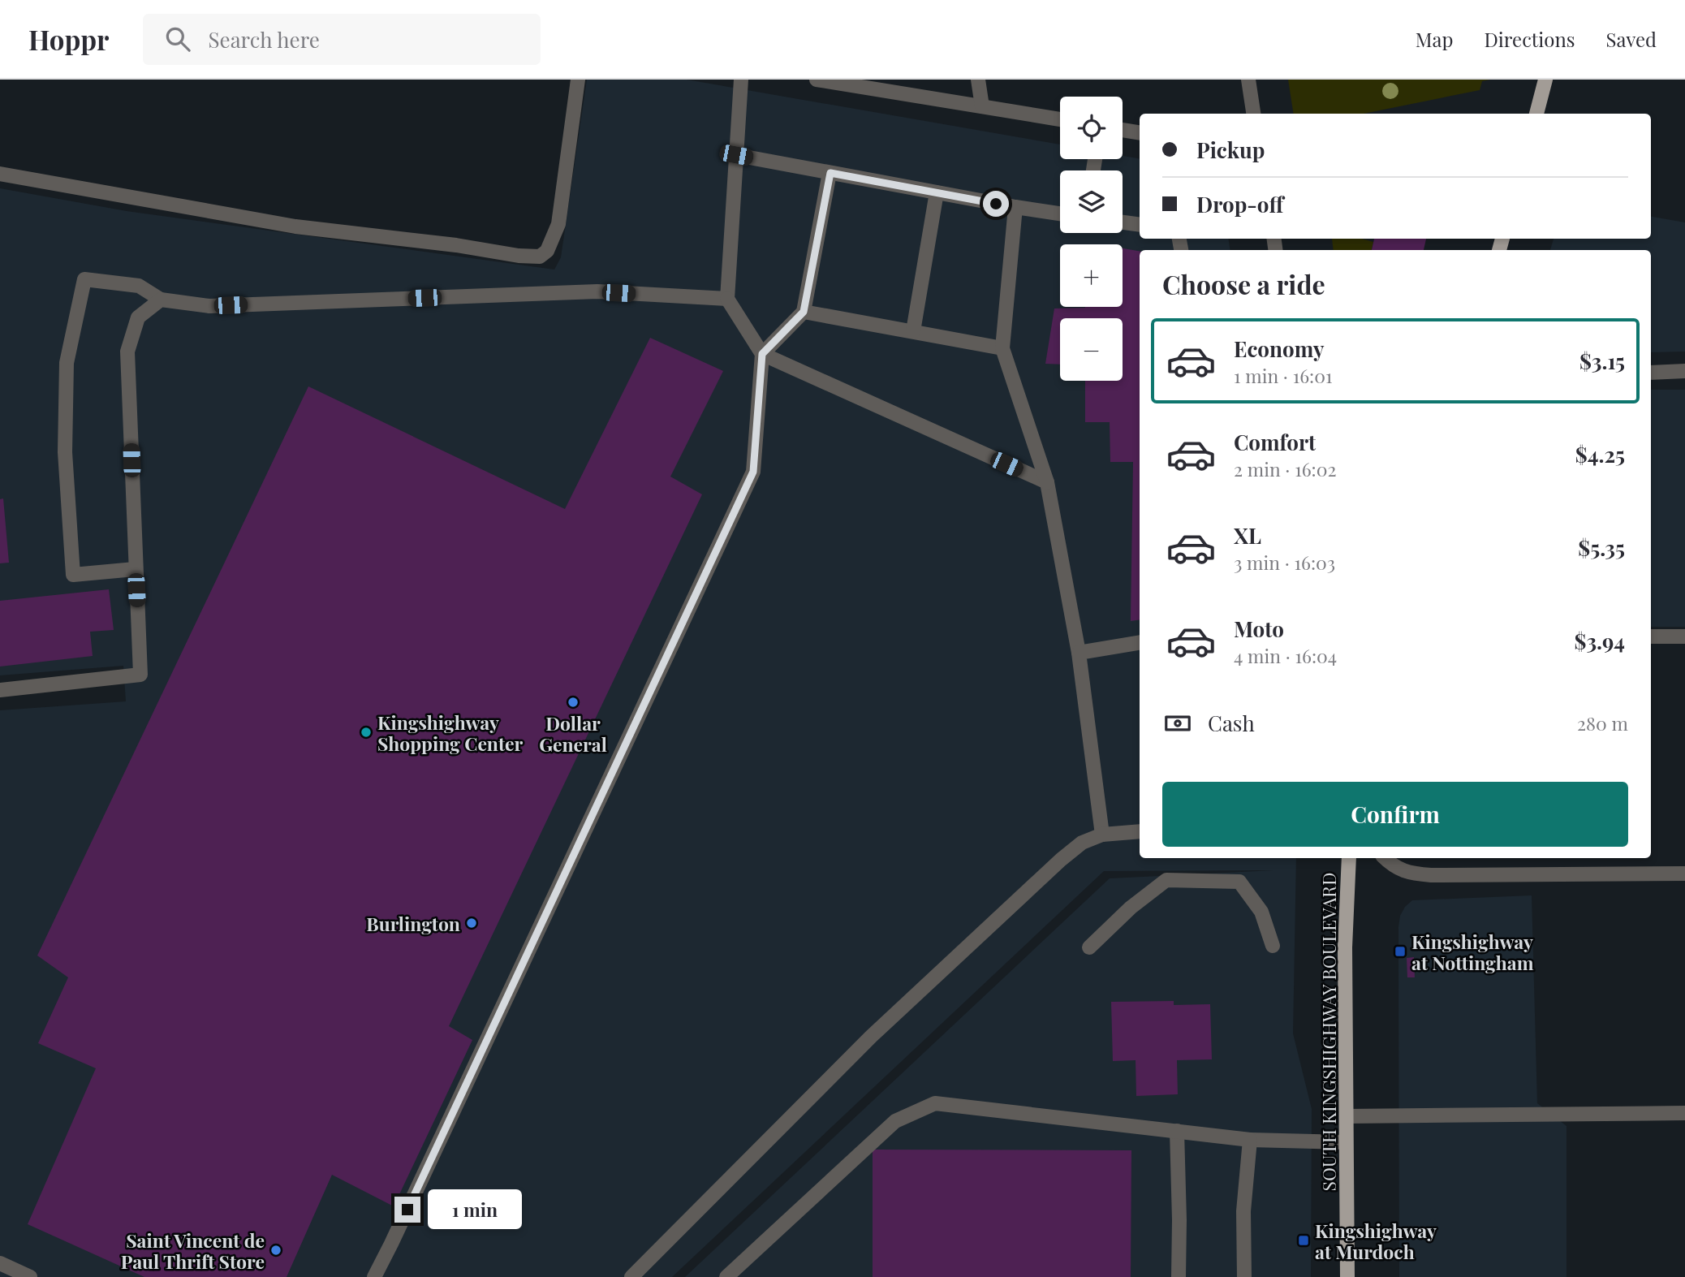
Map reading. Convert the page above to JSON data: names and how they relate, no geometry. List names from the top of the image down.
{
  "streets": {
    "main road": ["SOUTH KINGSHIGHWAY BOULEVARD"]
  },
  "places": {
    "other": [
      "Dollar General",
      "Kingshighway Shopping Center",
      "Burlington",
      "Saint Vincent de Paul Thrift Store"
    ],
    "transit": ["Kingshighway at Nottingham", "Kingshighway at Murdoch"]
  },
  "page": {
    "header": "Hoppr",
    "search": "Search here",
    "nav": ["Map", "Directions", "Saved"],
    "map_buttons": ["+", "−"],
    "banner": ["Pickup", "Drop-off"],
    "heading": "Choose a ride",
    "list": [
      {
        "name": "Economy",
        "note": "1 min · 16:01",
        "value": "$3.15"
      },
      {
        "name": "Comfort",
        "note": "2 min · 16:02",
        "value": "$4.25"
      },
      {
        "name": "XL",
        "note": "3 min · 16:03",
        "value": "$5.35"
      },
      {
        "name": "Moto",
        "note": "4 min · 16:04",
        "value": "$3.94"
      }
    ],
    "pay": ["Cash", "280 m"],
    "buttons": "Confirm",
    "bubble": "1 min"
  }
}
